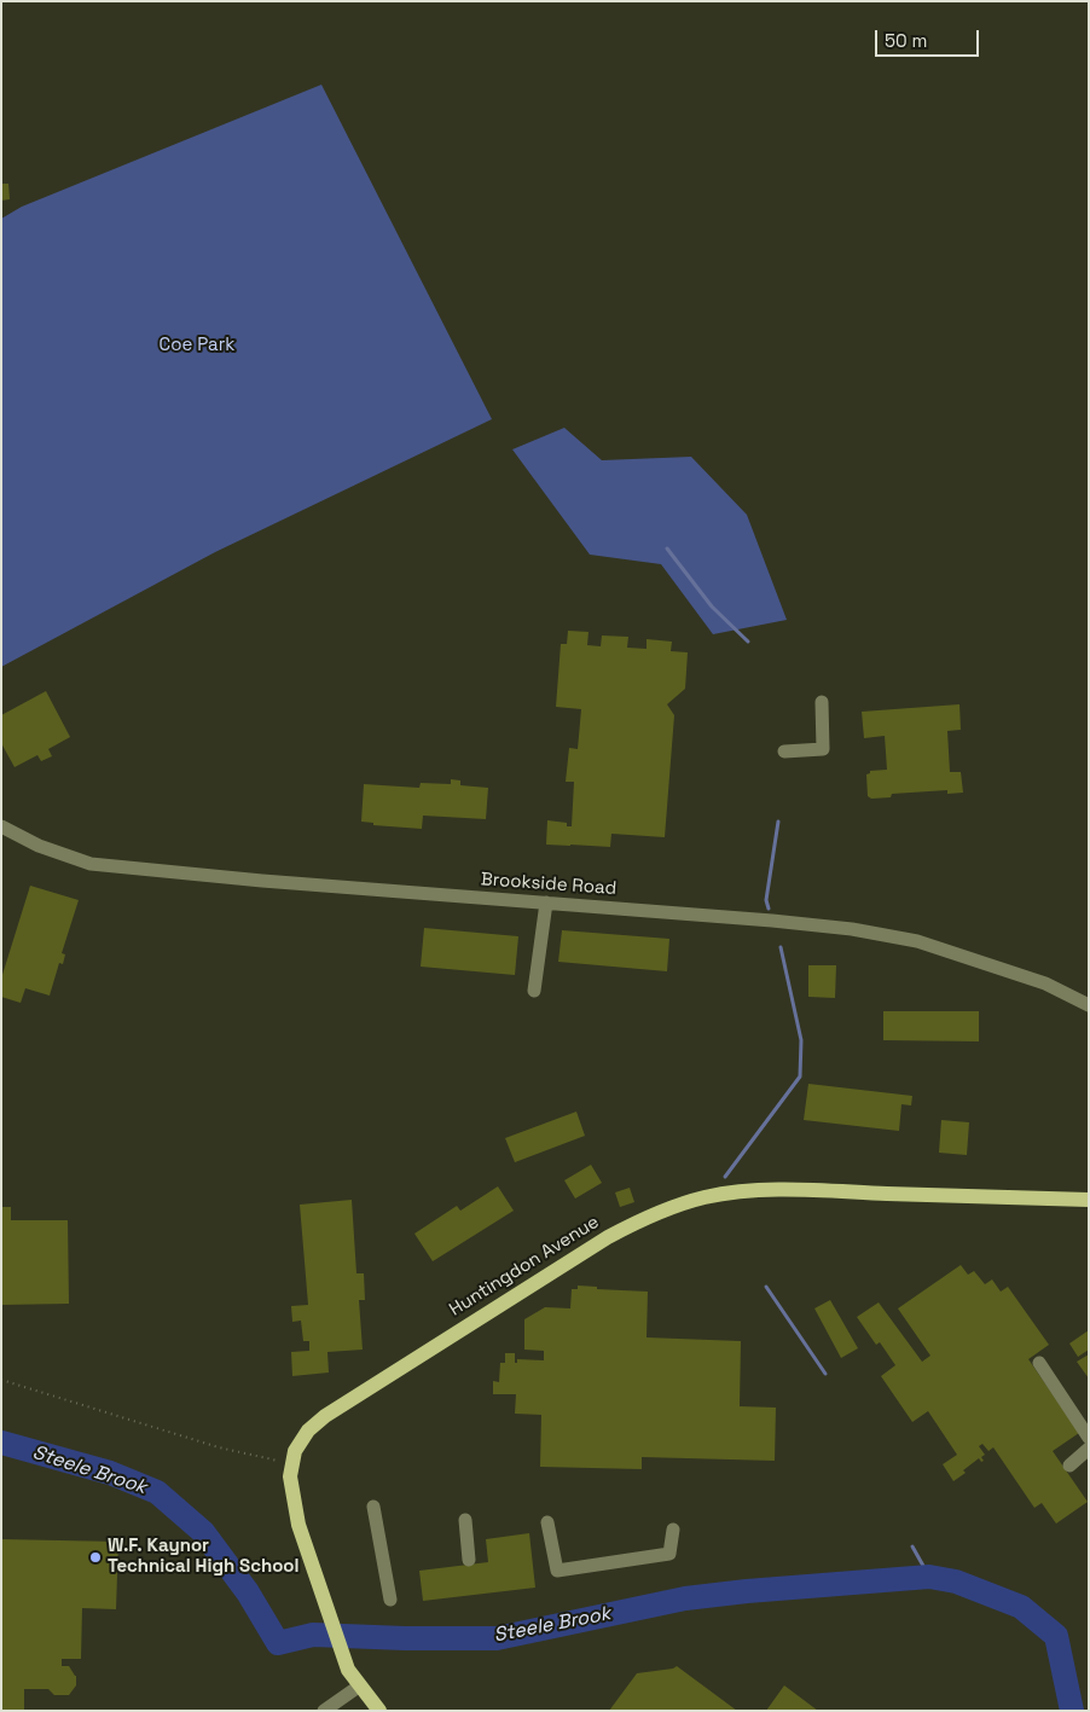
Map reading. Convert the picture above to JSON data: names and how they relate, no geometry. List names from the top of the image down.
{
  "streets": {
    "main road": ["Huntingdon Avenue"],
    "street": ["Brookside Road"]
  },
  "water": ["Steele Brook"],
  "parks": ["Coe Park"],
  "places": ["W.F. Kaynor Technical High School"],
  "scale_bar": "50 m"
}
